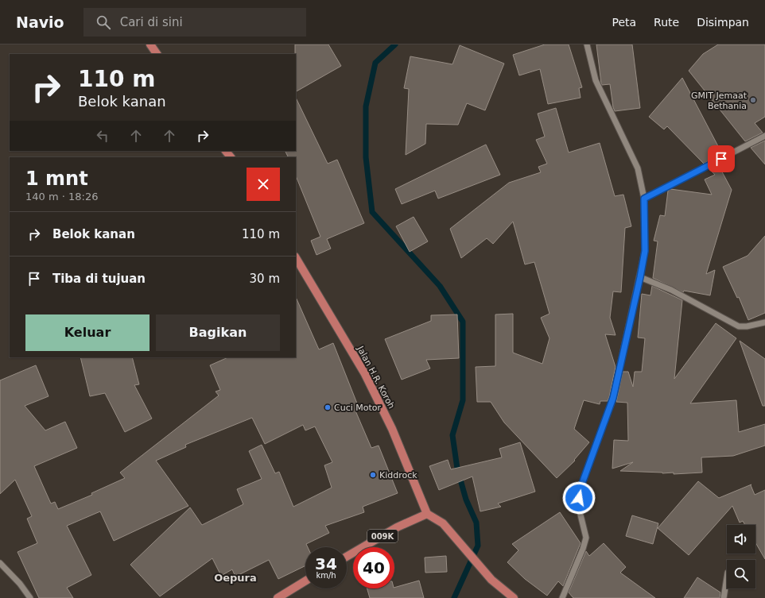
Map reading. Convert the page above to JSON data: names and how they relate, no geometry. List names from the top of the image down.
{
  "streets": {
    "main road": ["Jalan H.R. Koroh", "009K"]
  },
  "crossings": [
    ["Jalan H.R. Koroh", "009K"]
  ],
  "districts": ["Oepura"],
  "places": ["GMIT Jemaat Bethania", "Cuci Motor", "Kiddrock"],
  "page": {
    "header": "Navio",
    "search": "Cari di sini",
    "nav": ["Peta", "Rute", "Disimpan"],
    "turn": ["110 m", "Belok kanan"],
    "heading": ["1 mnt", "140 m · 18:26"],
    "list": [
      {
        "name": "Belok kanan",
        "value": "110 m"
      },
      {
        "name": "Tiba di tujuan",
        "value": "30 m"
      }
    ],
    "buttons": ["Keluar", "Bagikan"],
    "speed": "34 km/h",
    "limit": "40"
  }
}
